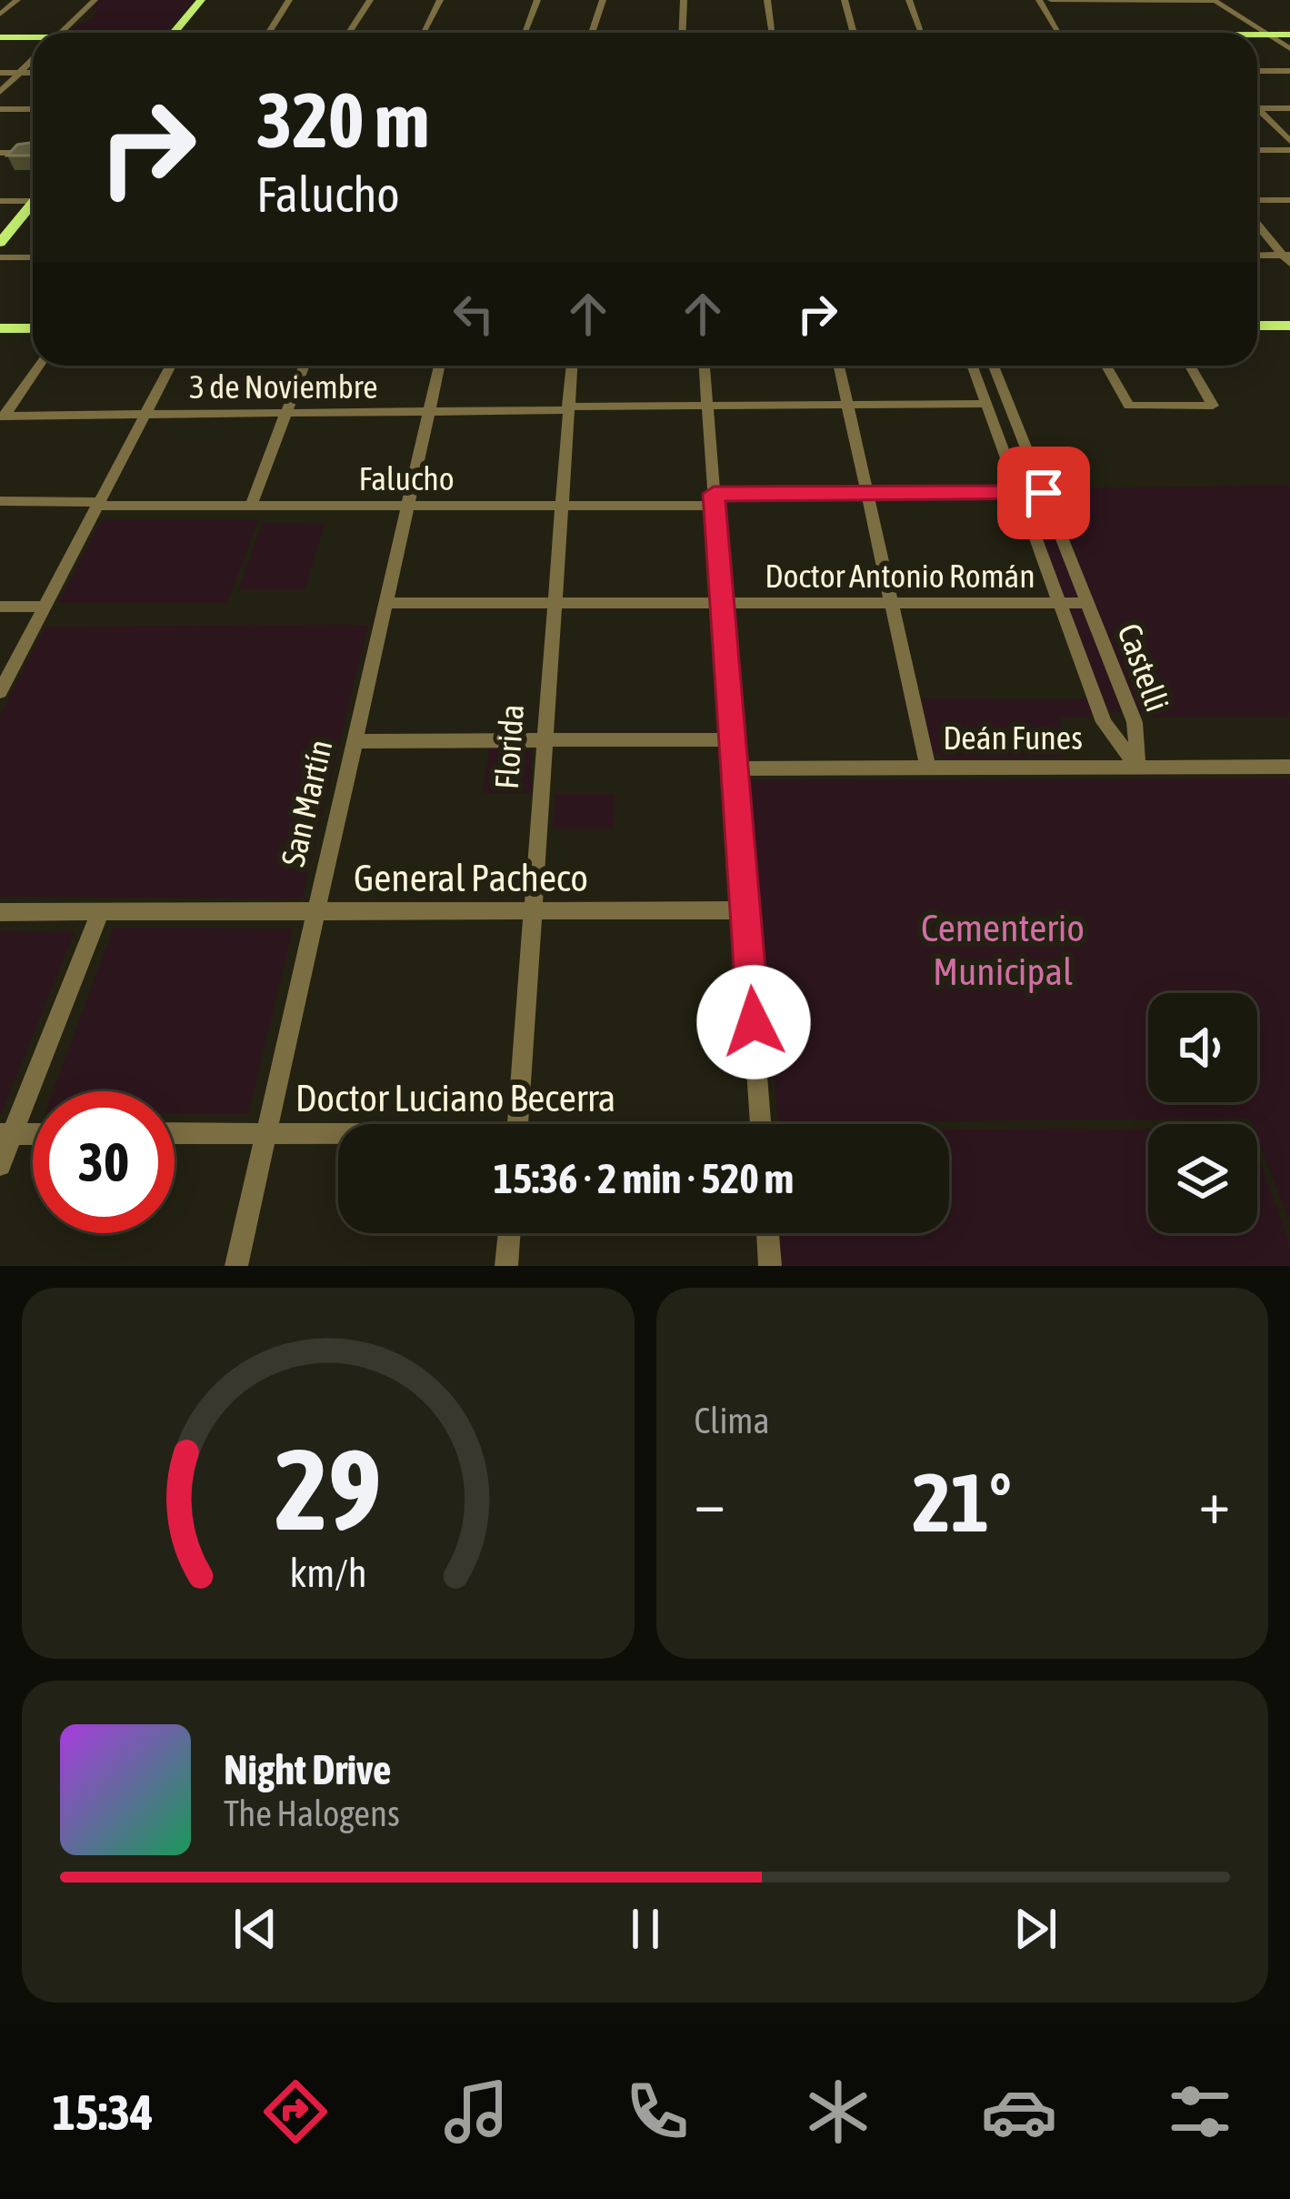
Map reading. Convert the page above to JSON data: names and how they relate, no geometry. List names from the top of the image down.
{
  "streets": {
    "street": [
      "3 de Noviembre",
      "Falucho",
      "Doctor Antonio Román",
      "Castelli",
      "Deán Funes",
      "Florida",
      "San Martín",
      "General Pacheco",
      "Doctor Luciano Becerra"
    ]
  },
  "crossings": [
    ["3 de Noviembre", "Castelli"],
    ["3 de Noviembre", "Florida"],
    ["3 de Noviembre", "San Martín"],
    ["Falucho", "Castelli"],
    ["Falucho", "Florida"],
    ["Falucho", "San Martín"],
    ["Doctor Antonio Román", "Castelli"],
    ["Doctor Antonio Román", "Florida"],
    ["Doctor Antonio Román", "San Martín"],
    ["Castelli", "Deán Funes"],
    ["Florida", "General Pacheco"],
    ["San Martín", "General Pacheco"],
    ["San Martín", "Doctor Luciano Becerra"]
  ],
  "parks": ["Cementerio Municipal"],
  "page": {
    "turn": ["320 m", "Falucho"],
    "limit": "30",
    "trip": "15:36 · 2 min · 520 m",
    "tile": "Clima",
    "heat": ["−", "21°", "+"],
    "song": ["Night Drive", "The Halogens"],
    "tabs": "15:34",
    "gauge": ["29", "km/h"]
  }
}
